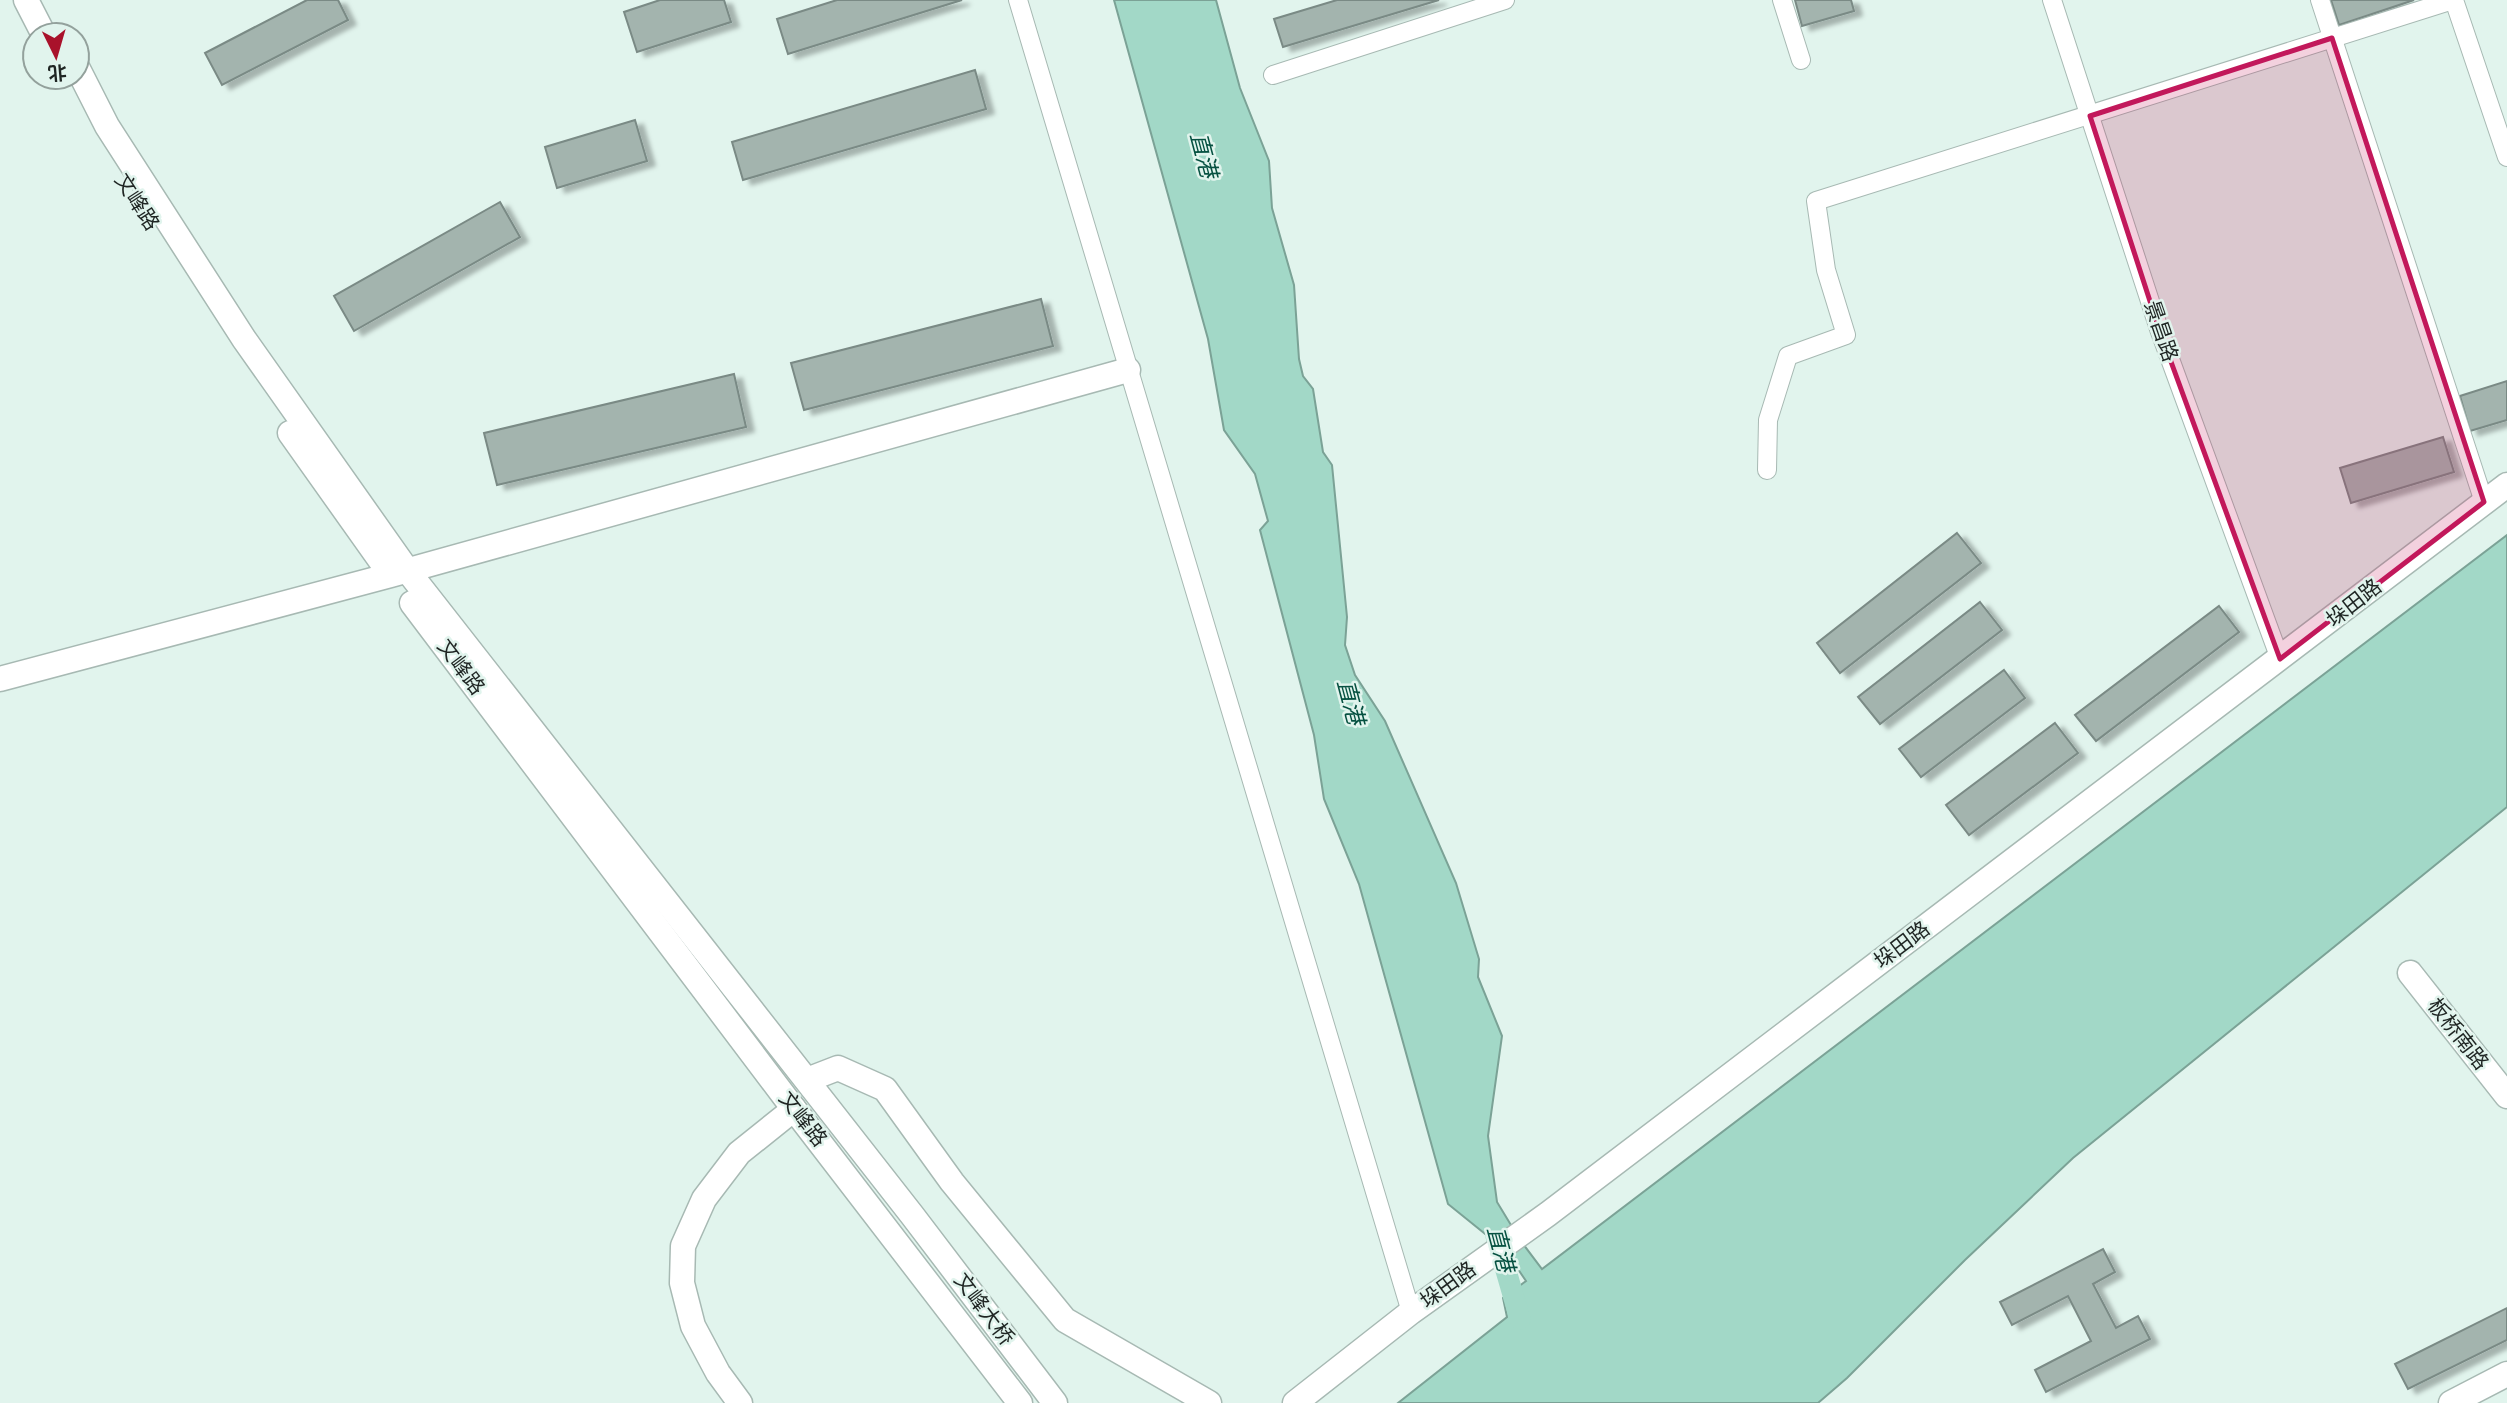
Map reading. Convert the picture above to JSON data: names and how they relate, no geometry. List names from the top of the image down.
{
  "streets": {
    "street": [
      "文峰路",
      "景昌路",
      "垛田路",
      "板桥南路",
      "文峰大桥"
    ]
  },
  "crossings": [
    ["文峰路", "文峰大桥"],
    ["景昌路", "垛田路"]
  ],
  "water": ["直港"],
  "north": "bottom"
}
